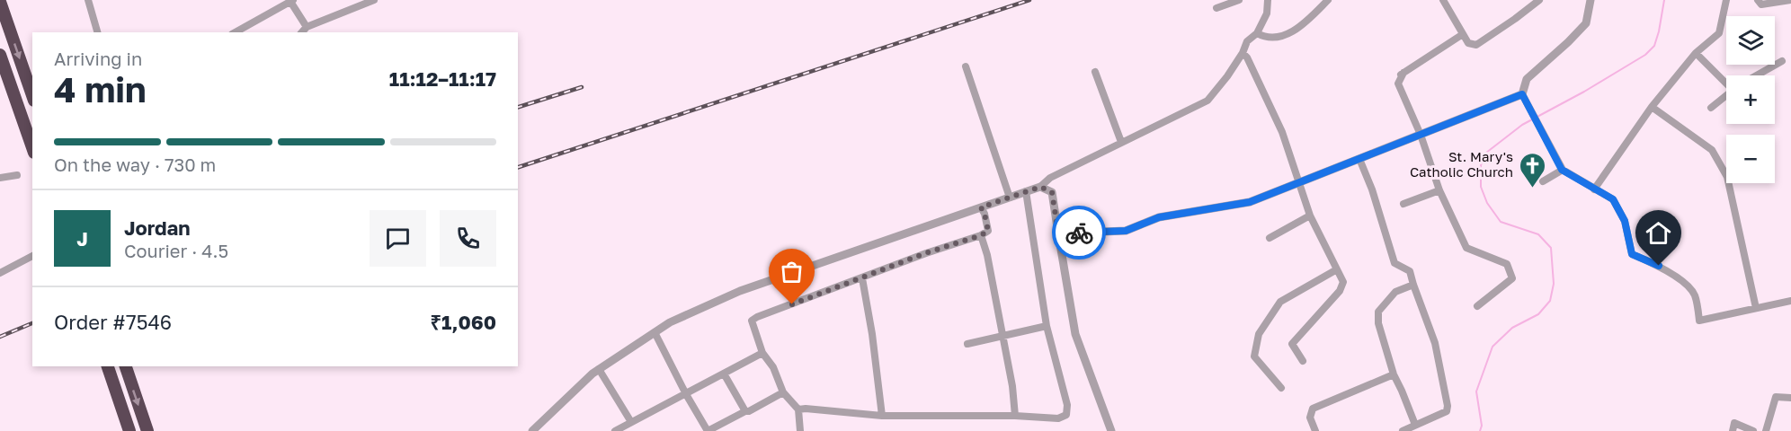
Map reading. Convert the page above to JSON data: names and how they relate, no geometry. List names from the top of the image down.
{
  "places": {
    "church": ["St. Mary's Catholic Church"]
  },
  "page": {
    "map_buttons": ["+", "−"],
    "heading": ["4 min", "Arriving in", "11:12–11:17"],
    "panel": [
      "Jordan",
      "Courier · 4.5",
      "Order #7546",
      "₹1,060"
    ],
    "bar": "On the way · 730 m",
    "round": "J"
  }
}
